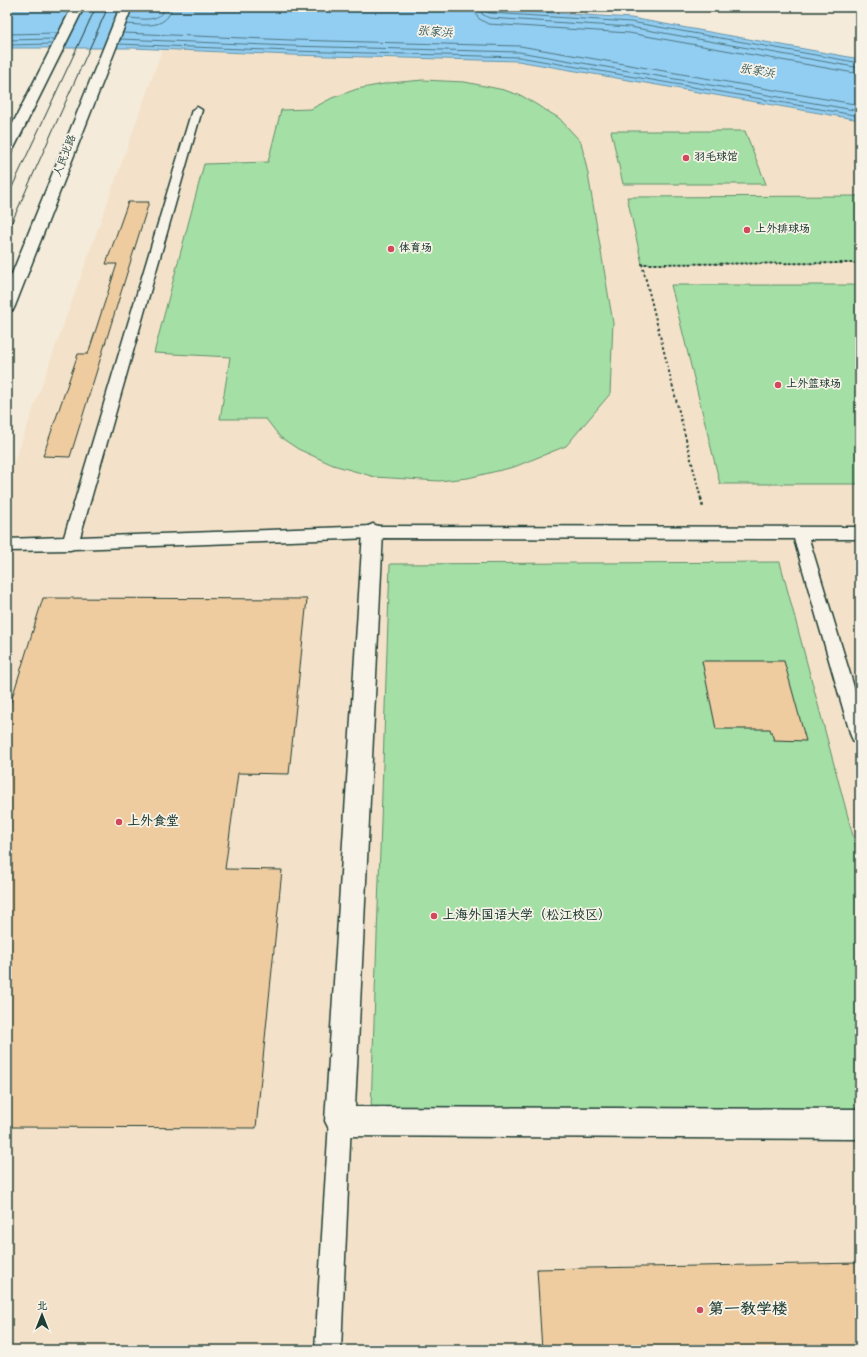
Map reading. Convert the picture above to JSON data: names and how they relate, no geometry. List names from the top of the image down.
{
  "streets": {
    "main road": ["人民北路"]
  },
  "water": ["张家浜"],
  "places": [
    "羽毛球馆",
    "上外排球场",
    "体育场",
    "上外篮球场",
    "上外食堂",
    "上海外国语大学（松江校区）",
    "第一教学楼"
  ],
  "north": "top"
}
